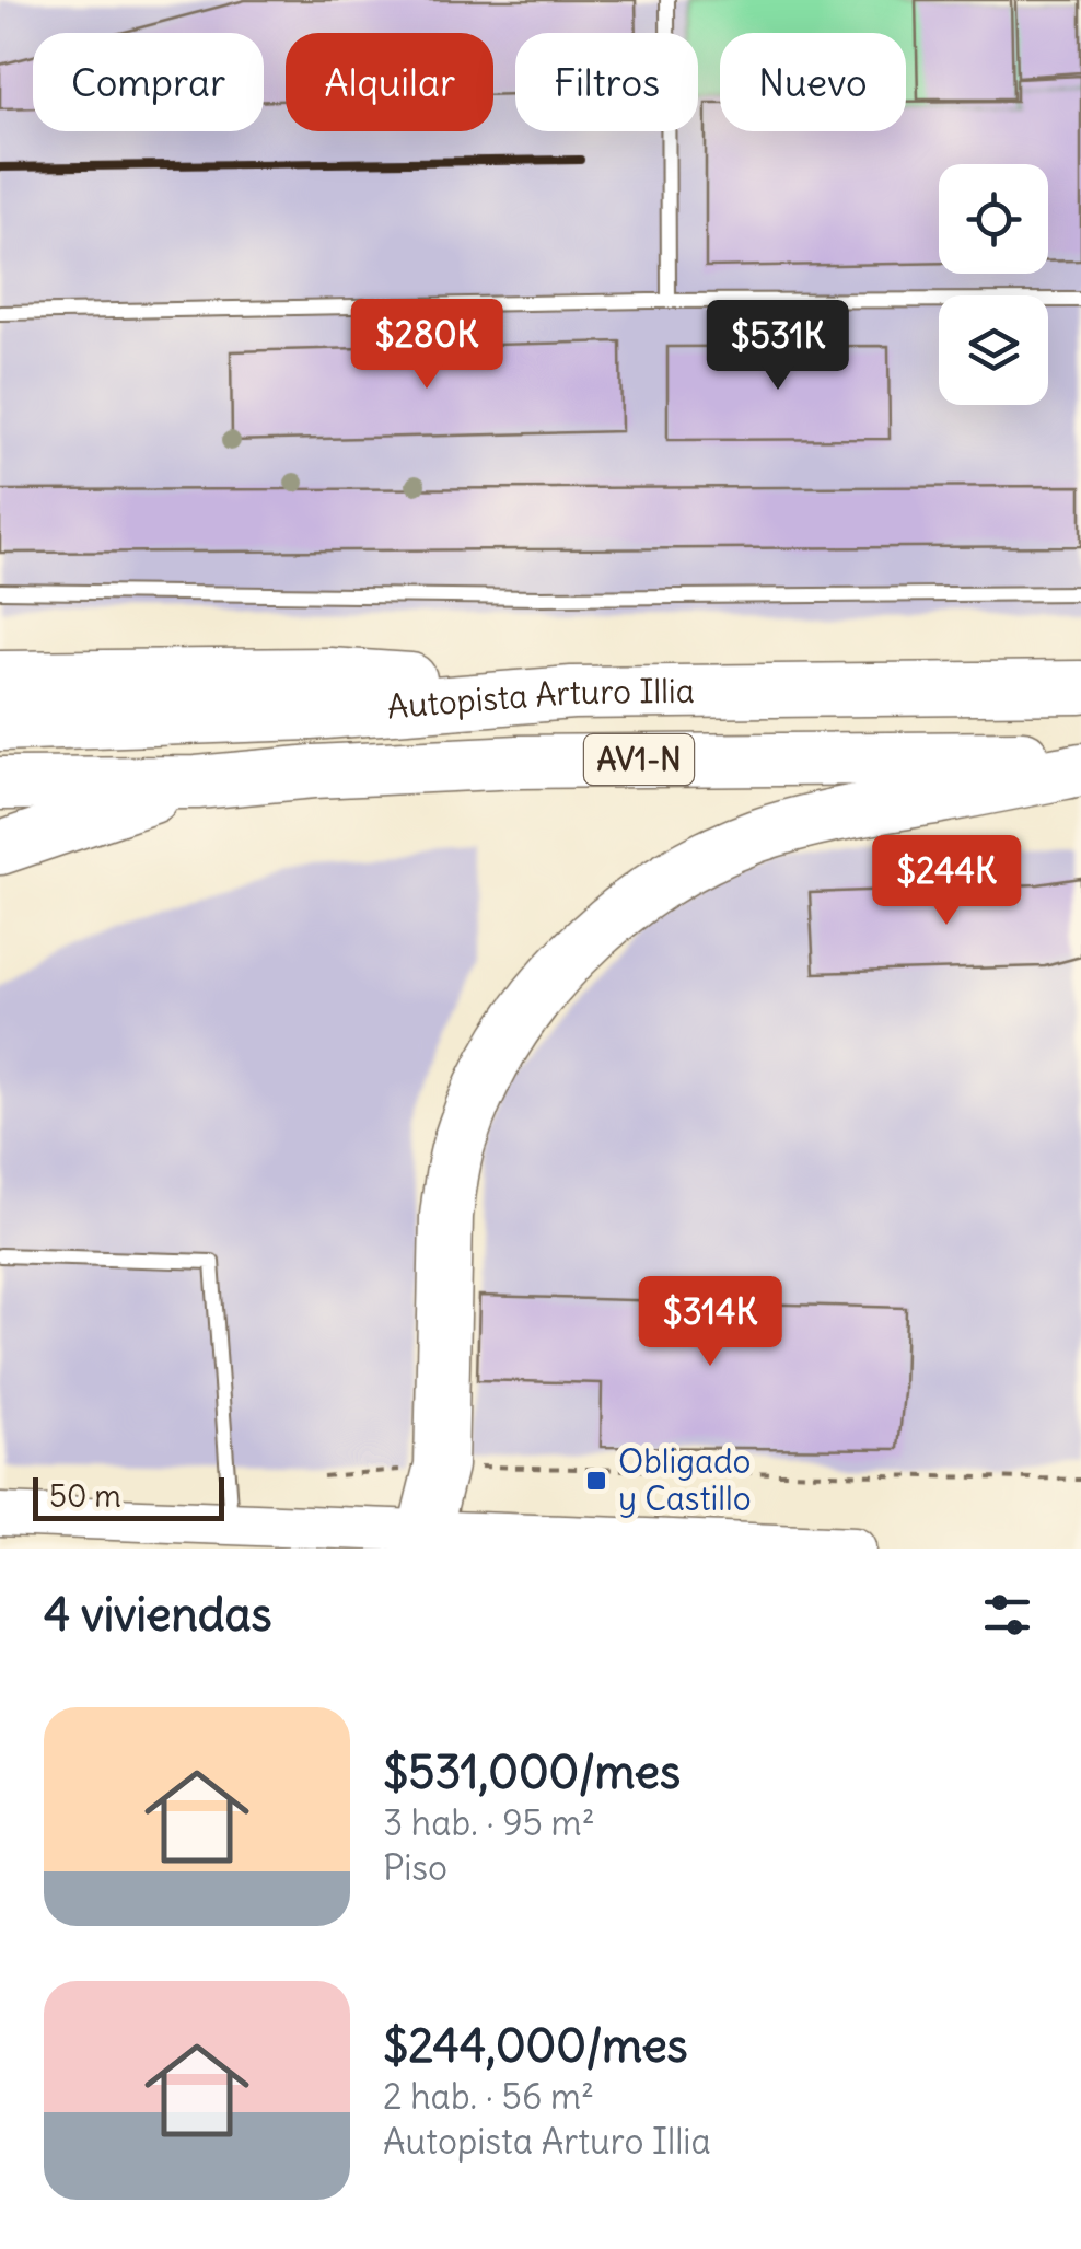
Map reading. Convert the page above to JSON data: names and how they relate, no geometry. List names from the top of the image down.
{
  "streets": {
    "highway": ["Autopista Arturo Illia", "AV1-N"]
  },
  "places": {
    "transit": ["Obligado y Castillo"]
  },
  "scale_bar": "50 m",
  "page": {
    "chip": [
      "Comprar",
      "Alquilar",
      "Filtros",
      "Nuevo"
    ],
    "price": [
      "$280K",
      "$531K",
      "$244K",
      "$314K"
    ],
    "scale": "50 m",
    "heading": "4 viviendas",
    "list": [
      {
        "name": "$531,000/mes",
        "note": "3 hab. · 95 m² · Piso"
      },
      {
        "name": "$244,000/mes",
        "note": "2 hab. · 56 m² · Autopista Arturo Illia"
      }
    ]
  }
}
